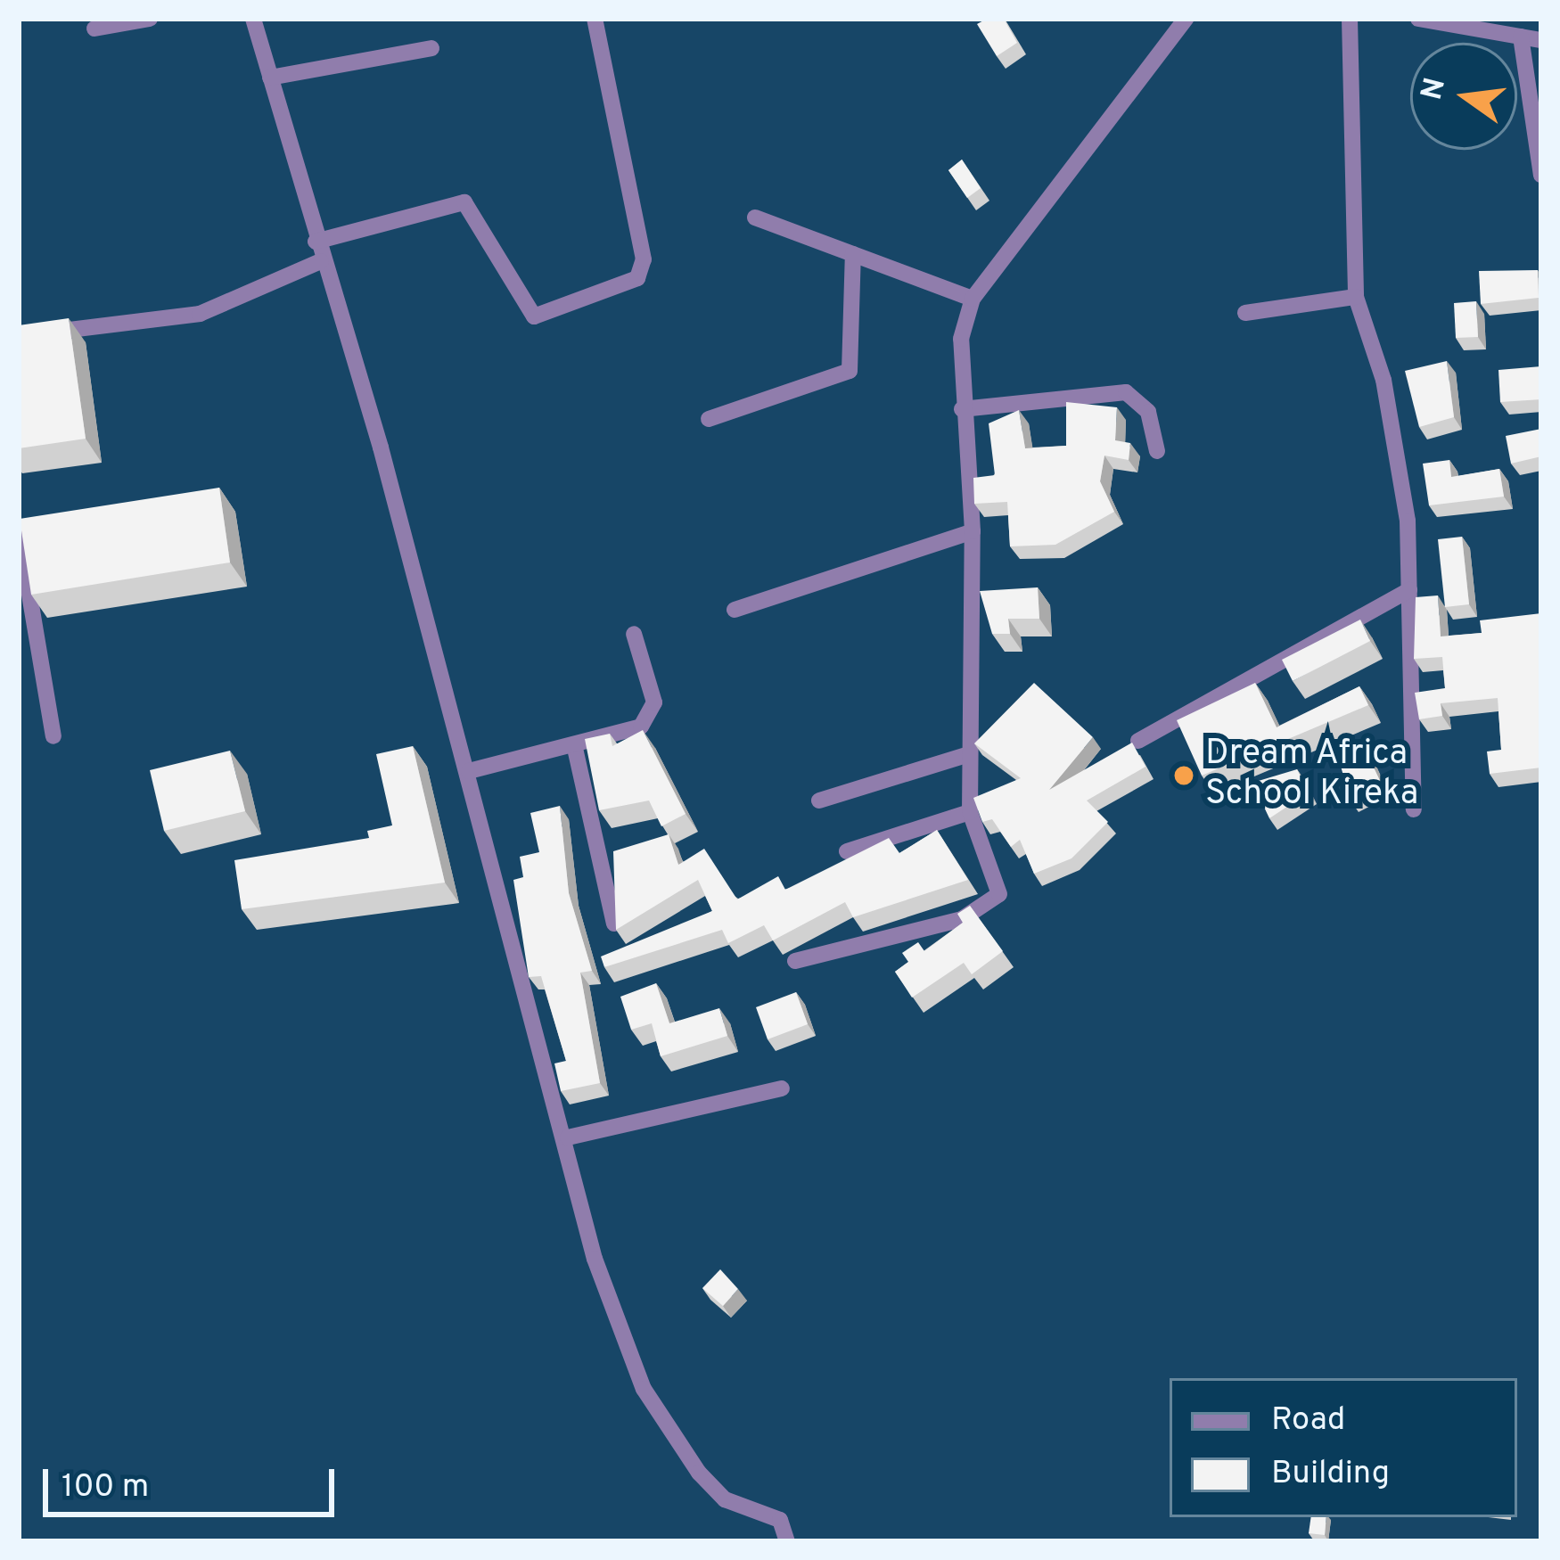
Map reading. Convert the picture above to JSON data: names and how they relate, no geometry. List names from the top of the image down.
{
  "places": ["Dream Africa School Kireka"],
  "legend": ["Road", "Building"],
  "scale_bar": "100 m",
  "north": "left"
}
